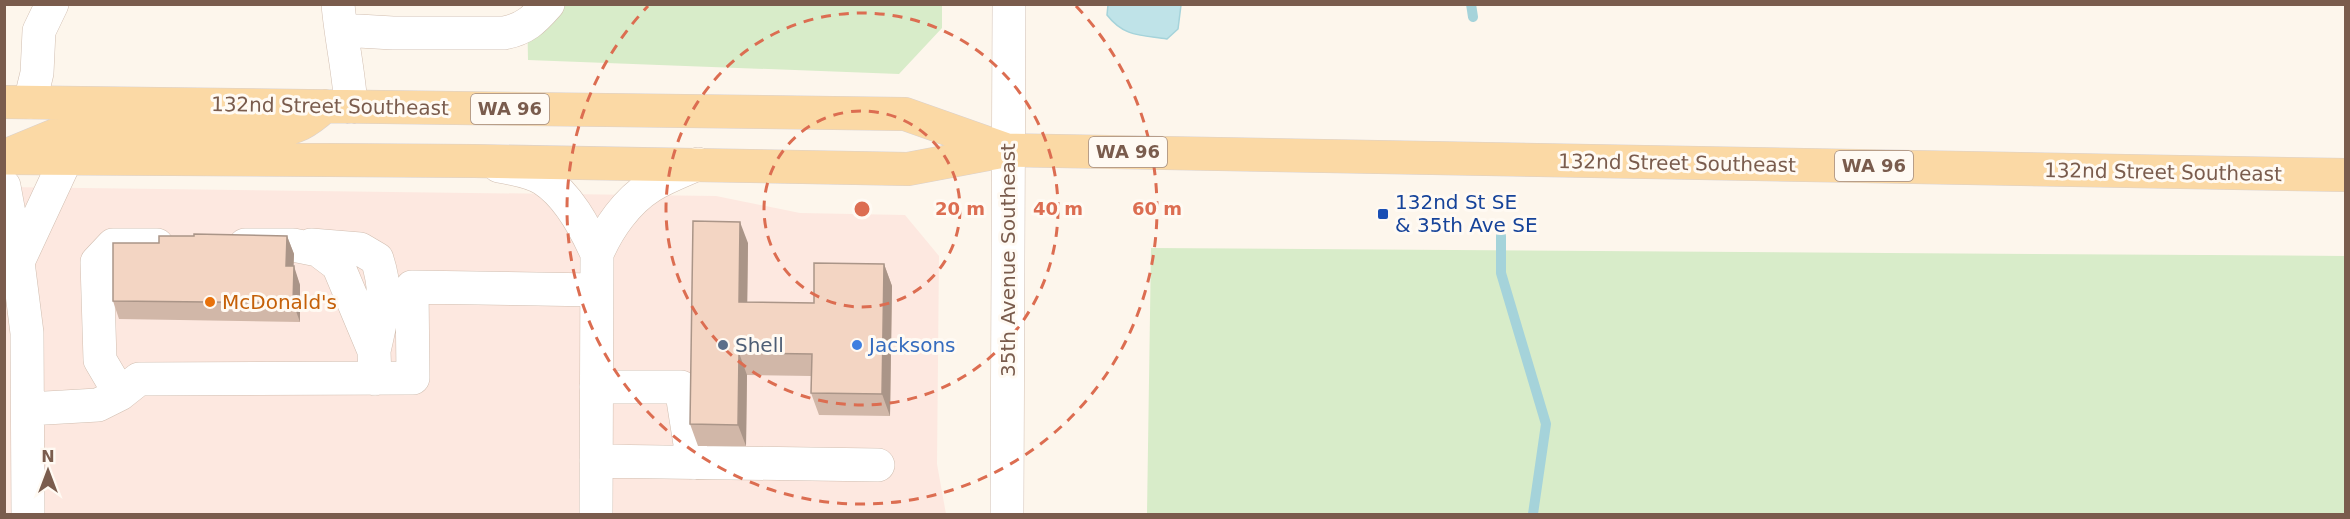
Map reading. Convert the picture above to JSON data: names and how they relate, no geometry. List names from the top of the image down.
{
  "streets": {
    "main road": ["132nd Street Southeast", "WA 96"],
    "street": ["35th Avenue Southeast"]
  },
  "crossings": [
    ["132nd Street Southeast", "35th Avenue Southeast"]
  ],
  "places": {
    "transit": ["132nd St SE & 35th Ave SE"],
    "other": ["McDonald's", "Shell", "Jacksons"]
  },
  "north": "top",
  "rings": ["20 m", "40 m", "60 m"]
}
